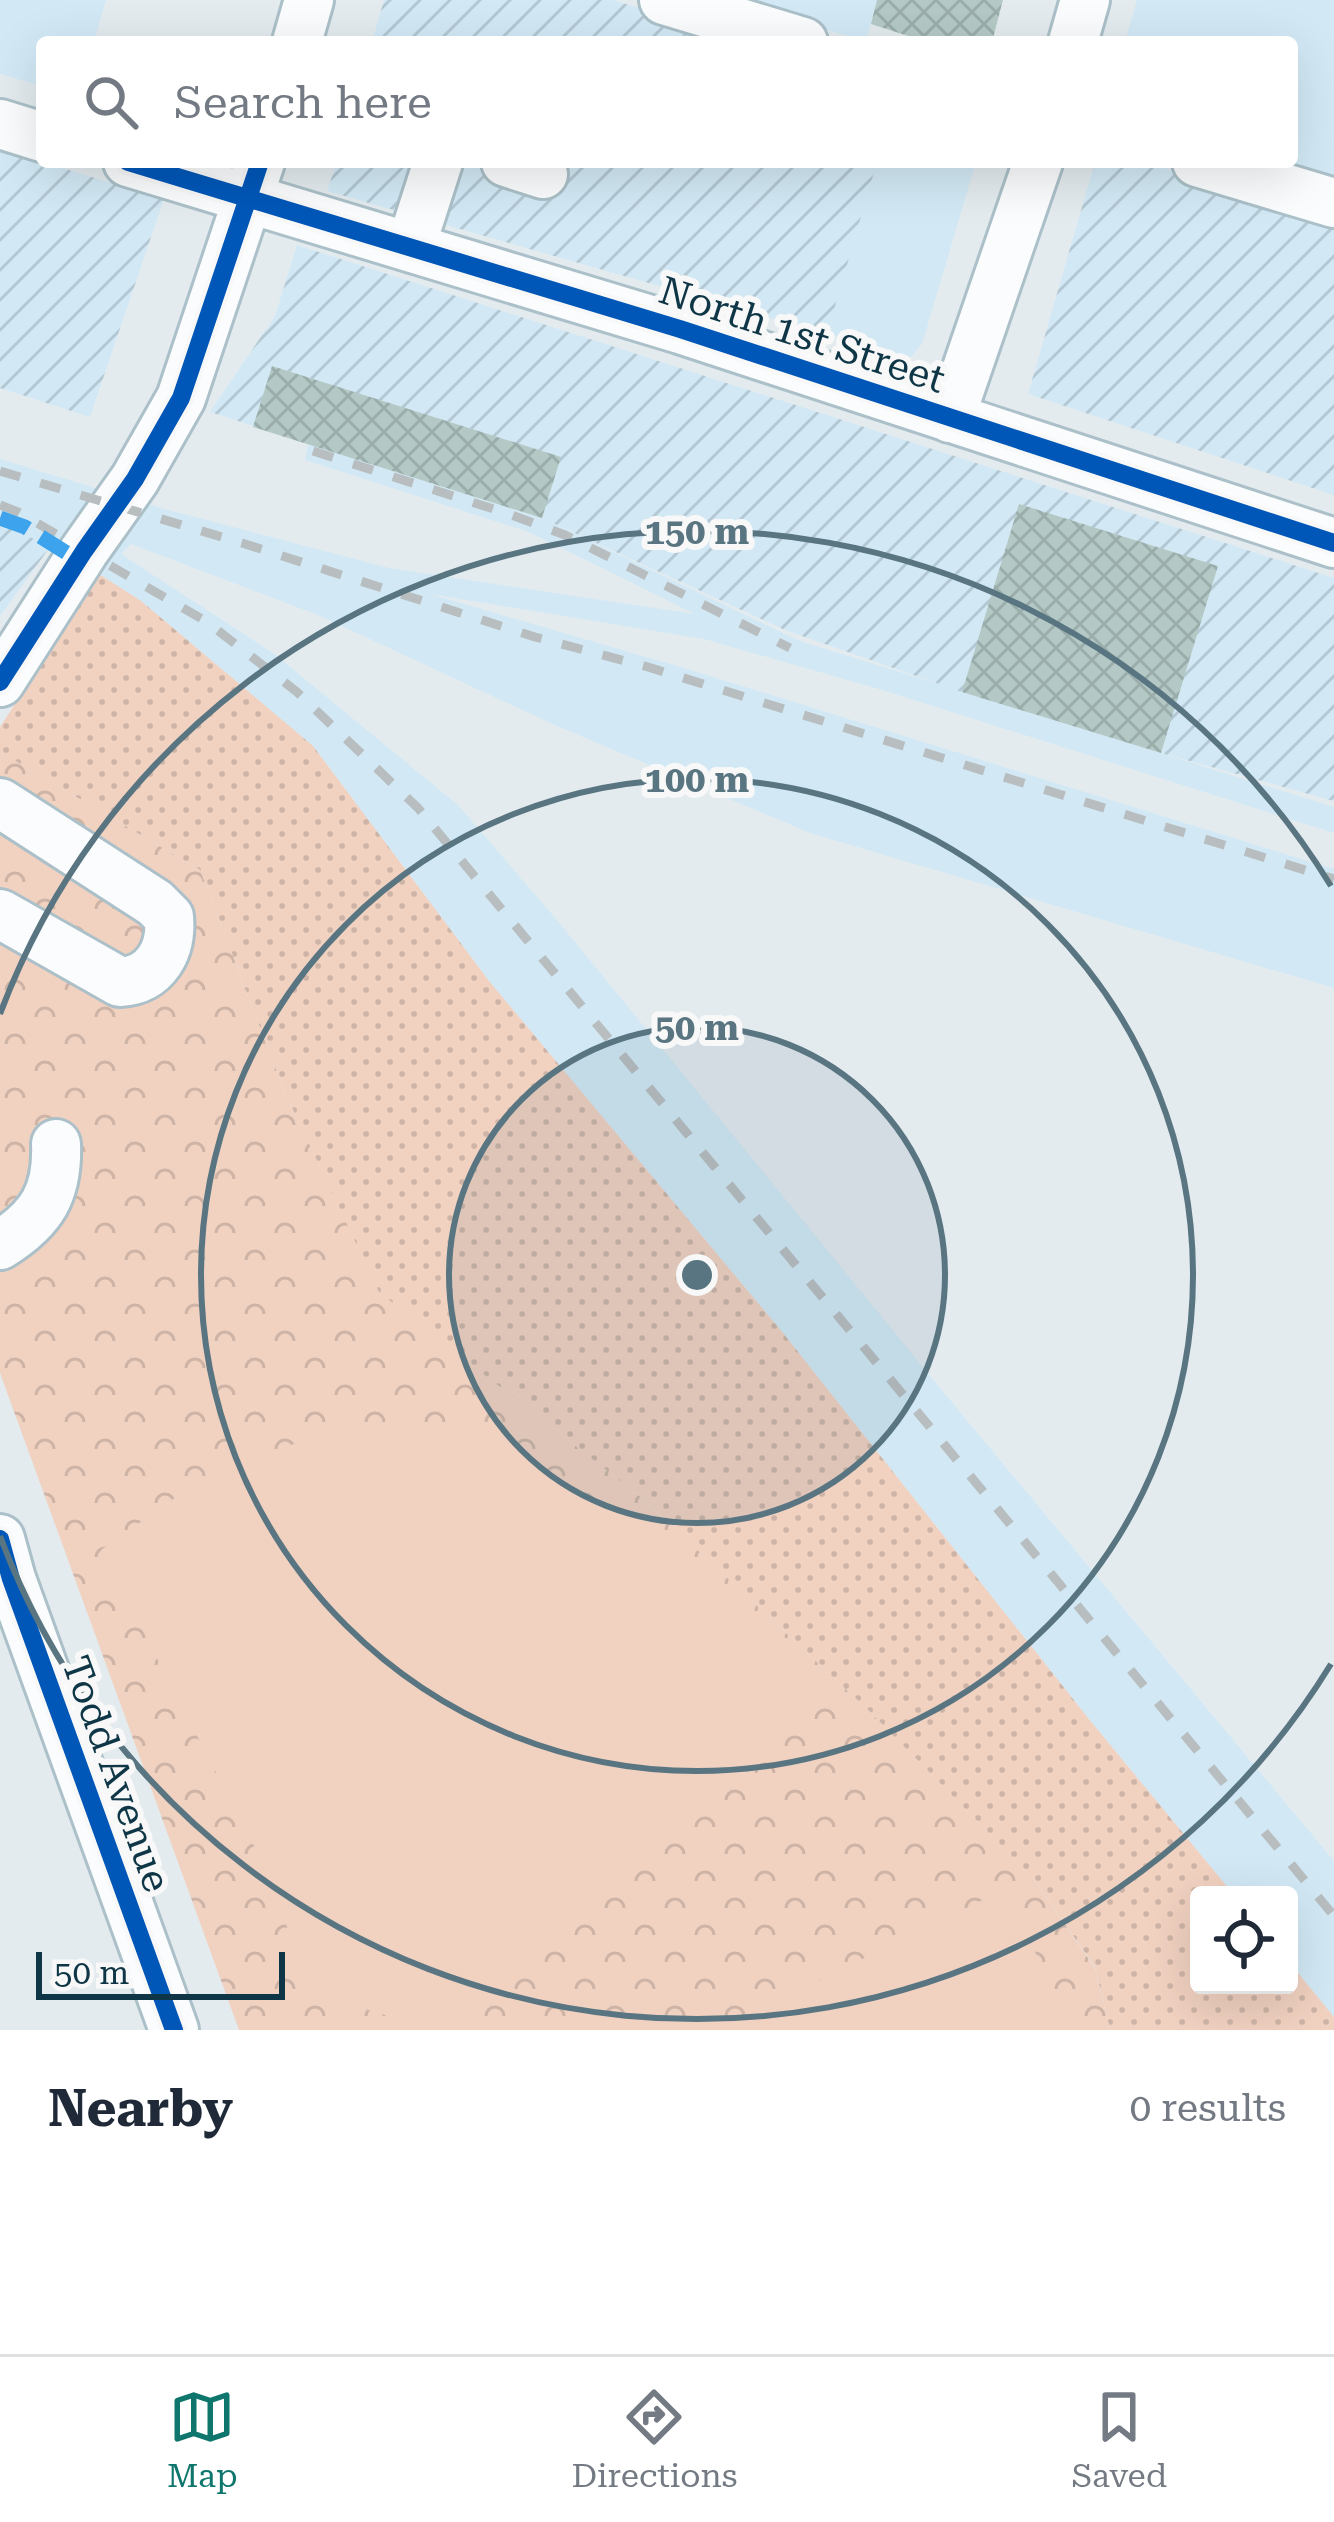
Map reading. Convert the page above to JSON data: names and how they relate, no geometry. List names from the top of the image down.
{
  "streets": {
    "street": ["North 1st Street", "Todd Avenue"]
  },
  "scale_bar": "50 m",
  "page": {
    "search": "Search here",
    "scale": "50 m",
    "heading": ["Nearby", "0 results"],
    "nav": ["Map", "Directions", "Saved"]
  },
  "rings": ["150 m", "100 m", "50 m"]
}
